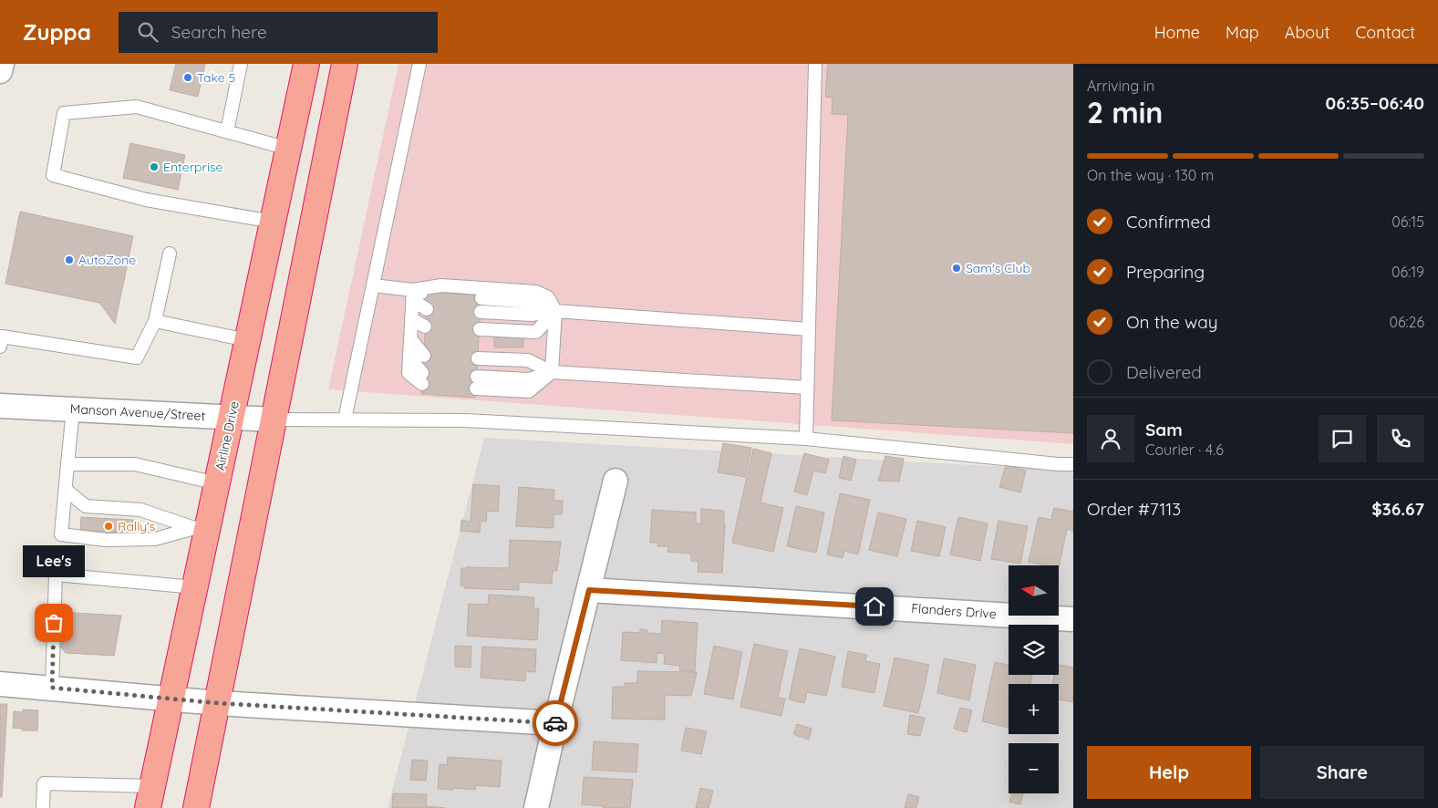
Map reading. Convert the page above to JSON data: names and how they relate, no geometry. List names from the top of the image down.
{
  "streets": {
    "highway": ["Airline Drive"],
    "street": ["Manson Avenue/Street", "Flanders Drive"]
  },
  "crossings": [
    ["Manson Avenue/Street", "Airline Drive"]
  ],
  "places": [
    "Take 5",
    "Enterprise",
    "AutoZone",
    "Sam's Club",
    "Rally's",
    "Lee's"
  ],
  "north": "left",
  "page": {
    "header": "Zuppa",
    "search": "Search here",
    "nav": [
      "Home",
      "Map",
      "About",
      "Contact"
    ],
    "heading": ["2 min", "Arriving in", "06:35–06:40"],
    "panel": [
      "Sam",
      "Courier · 4.6",
      "Order #7113",
      "$36.67"
    ],
    "bar": "On the way · 130 m",
    "list": [
      ["Confirmed", "06:15"],
      ["Preparing", "06:19"],
      ["On the way", "06:26"],
      "Delivered"
    ],
    "bubble": "Lee's",
    "map_buttons": ["+", "−"],
    "buttons": ["Help", "Share"]
  }
}
